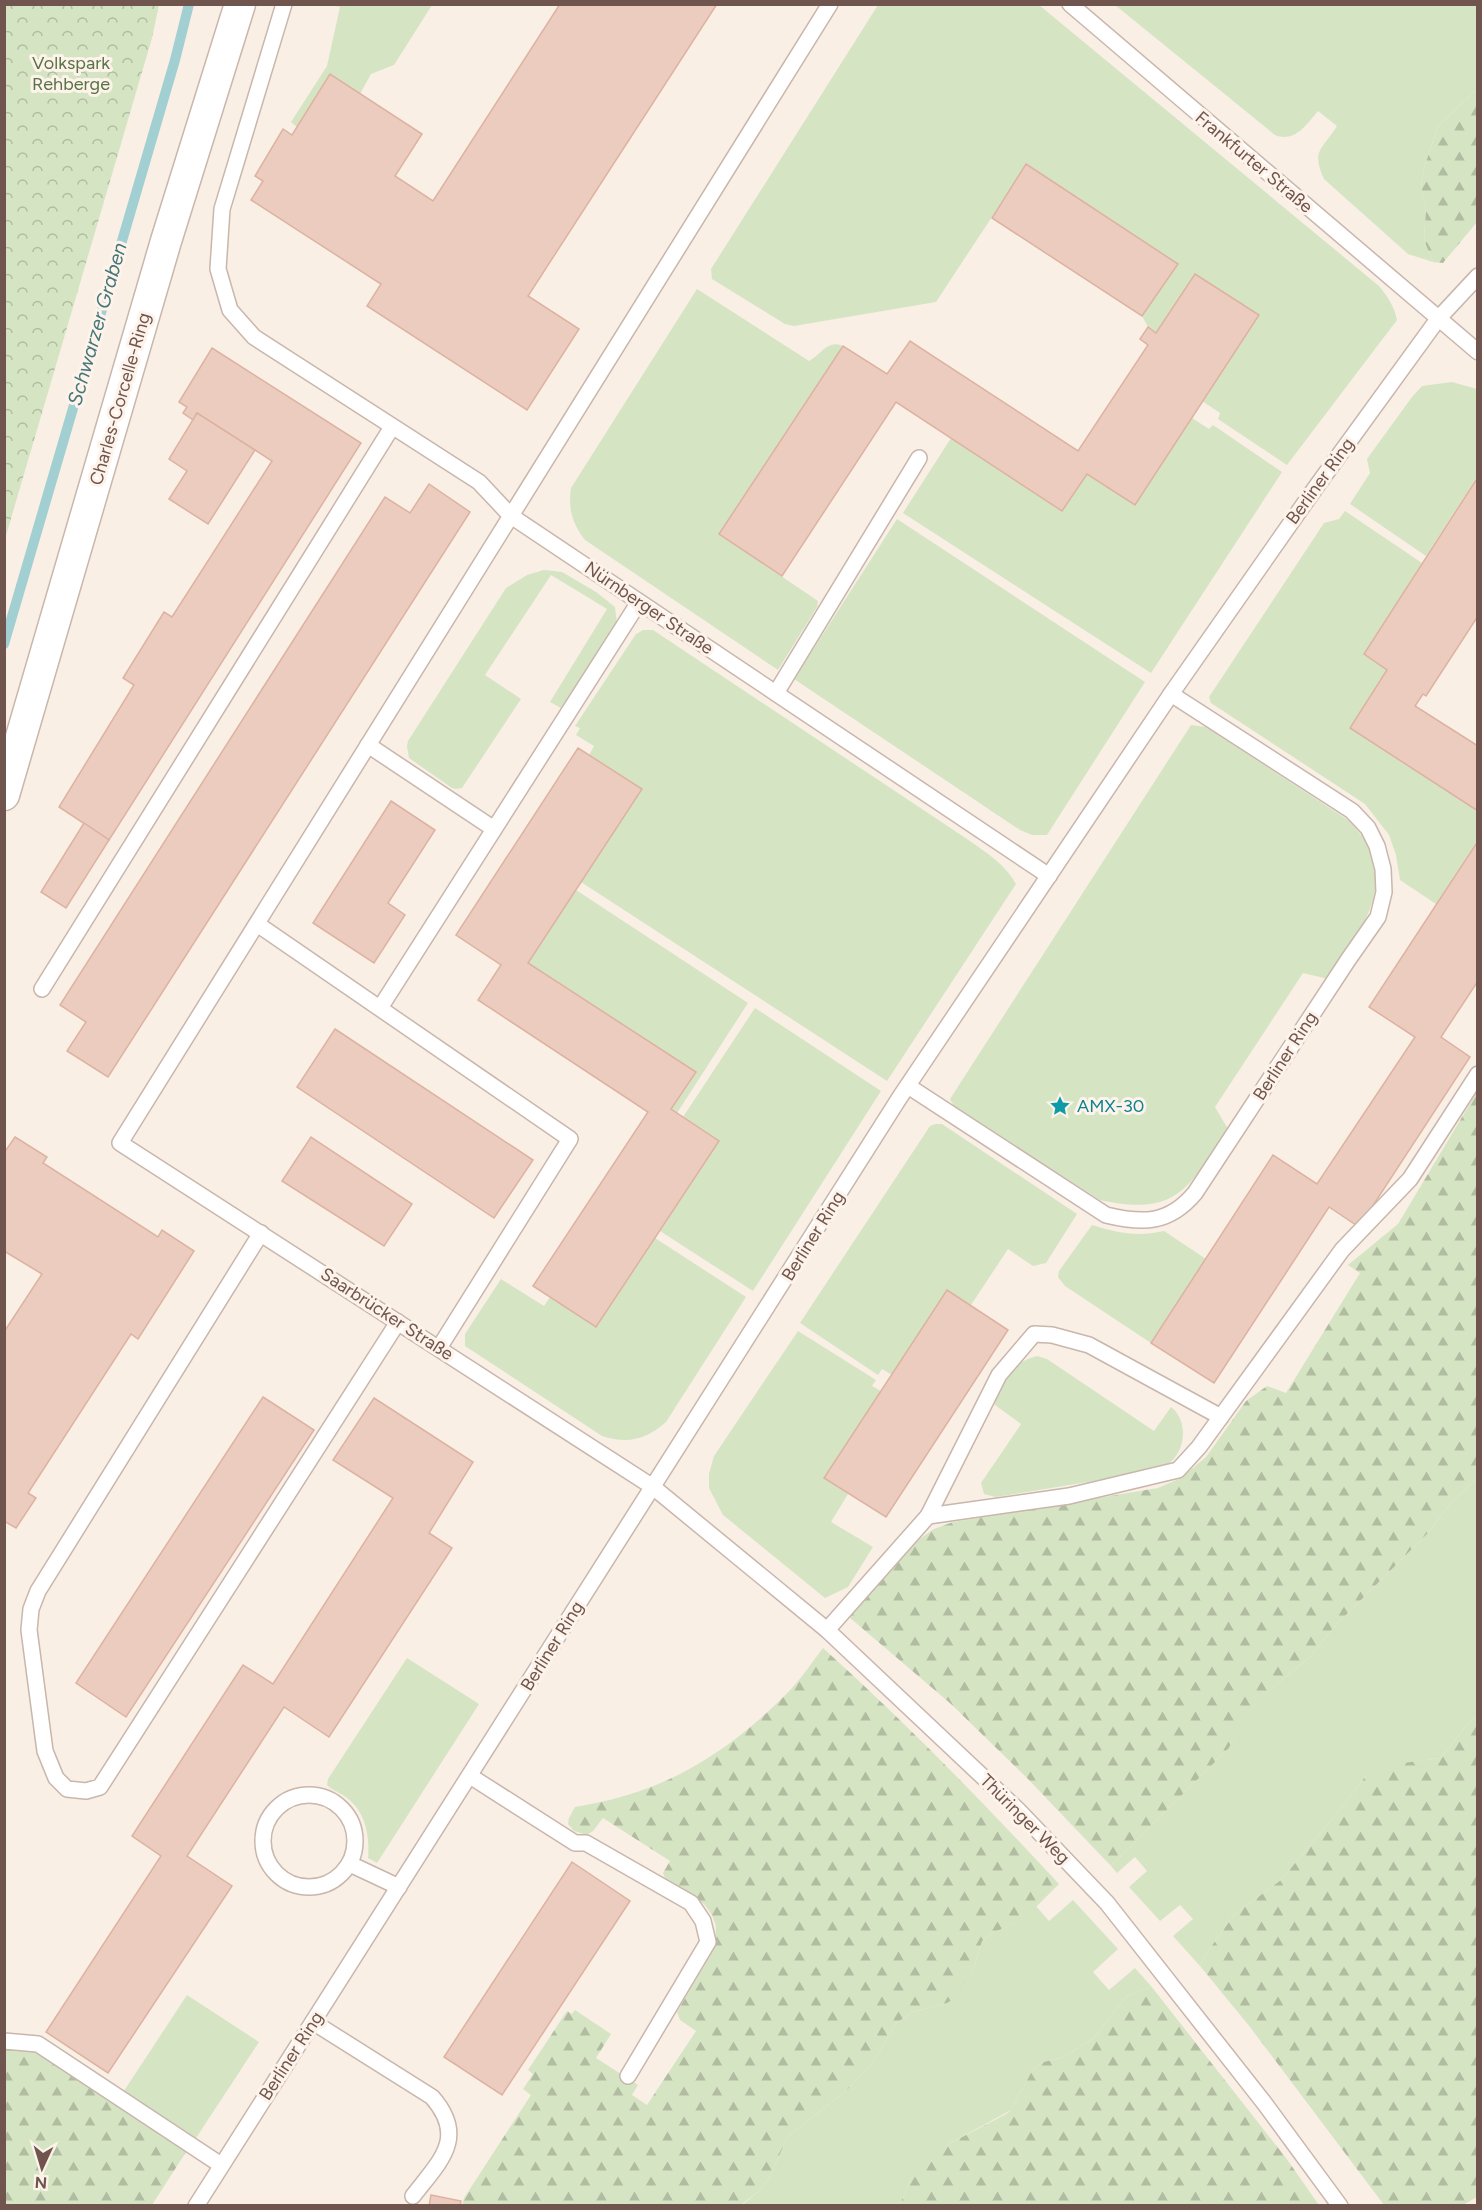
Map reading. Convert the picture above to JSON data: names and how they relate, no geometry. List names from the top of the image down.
{
  "streets": {
    "street": ["Charles-Corcelle-Ring"],
    "lane": [
      "Frankfurter Straße",
      "Berliner Ring",
      "Nürnberger Straße",
      "Saarbrücker Straße",
      "Thüringer Weg"
    ]
  },
  "crossings": [
    ["Frankfurter Straße", "Berliner Ring"],
    ["Berliner Ring", "Nürnberger Straße"],
    ["Berliner Ring", "Saarbrücker Straße"],
    ["Berliner Ring", "Thüringer Weg"],
    ["Saarbrücker Straße", "Thüringer Weg"]
  ],
  "water": ["Schwarzer Graben"],
  "parks": ["Volkspark Rehberge"],
  "places": {
    "place": ["AMX-30"]
  },
  "north": "bottom"
}
